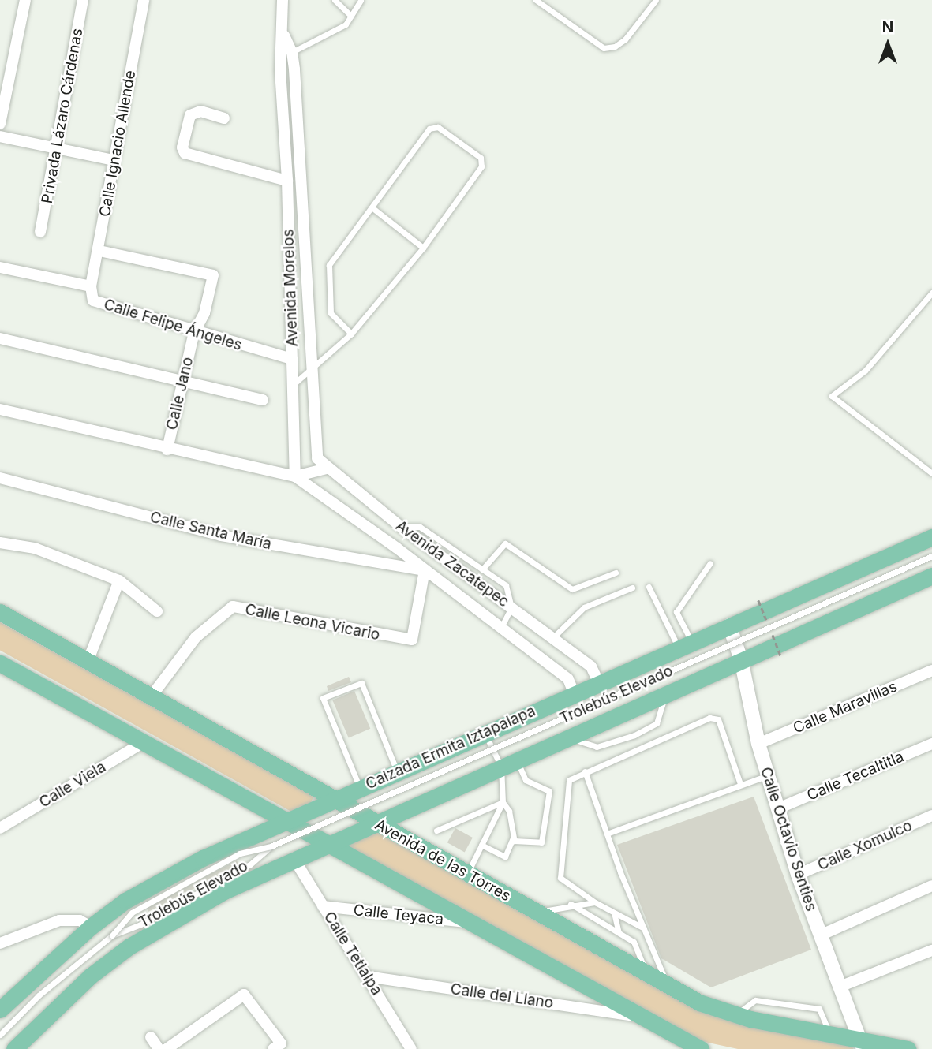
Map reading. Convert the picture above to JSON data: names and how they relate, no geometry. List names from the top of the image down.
{
  "streets": {
    "main road": ["Calzada Ermita Iztapalapa", "Avenida de las Torres"],
    "street": [
      "Privada Lázaro Cárdenas",
      "Calle Ignacio Allende",
      "Avenida Morelos",
      "Calle Felipe Ángeles",
      "Calle Jano",
      "Calle Santa María",
      "Avenida Zacatepec",
      "Calle Leona Vicario",
      "Calle Maravillas",
      "Calle Tecaltitla",
      "Calle Viela",
      "Calle Octavio Senties",
      "Calle Xomulco",
      "Calle Teyaca",
      "Calle Tetlalpa",
      "Calle del Llano"
    ],
    "lane": ["Trolebús Elevado"]
  },
  "crossings": [
    ["Calle Ignacio Allende", "Calle Felipe Ángeles"],
    ["Calle Ignacio Allende", "Calle Jano"],
    ["Avenida Morelos", "Calle Felipe Ángeles"],
    ["Avenida Morelos", "Avenida Zacatepec"],
    ["Calle Felipe Ángeles", "Calle Jano"],
    ["Calle Jano", "Avenida Zacatepec"],
    ["Calle Santa María", "Avenida Zacatepec"],
    ["Calle Santa María", "Calle Leona Vicario"],
    ["Avenida Zacatepec", "Calle Leona Vicario"],
    ["Avenida Zacatepec", "Calzada Ermita Iztapalapa"],
    ["Calle Leona Vicario", "Avenida de las Torres"],
    ["Calle Maravillas", "Calle Octavio Senties"],
    ["Calzada Ermita Iztapalapa", "Calle Octavio Senties"],
    ["Calzada Ermita Iztapalapa", "Avenida de las Torres"],
    ["Calle Tecaltitla", "Calle Octavio Senties"],
    ["Calle Octavio Senties", "Calle Xomulco"],
    ["Calle Octavio Senties", "Avenida de las Torres"],
    ["Calle Teyaca", "Calle Tetlalpa"],
    ["Calle Tetlalpa", "Calle del Llano"]
  ],
  "north": "top"
}
